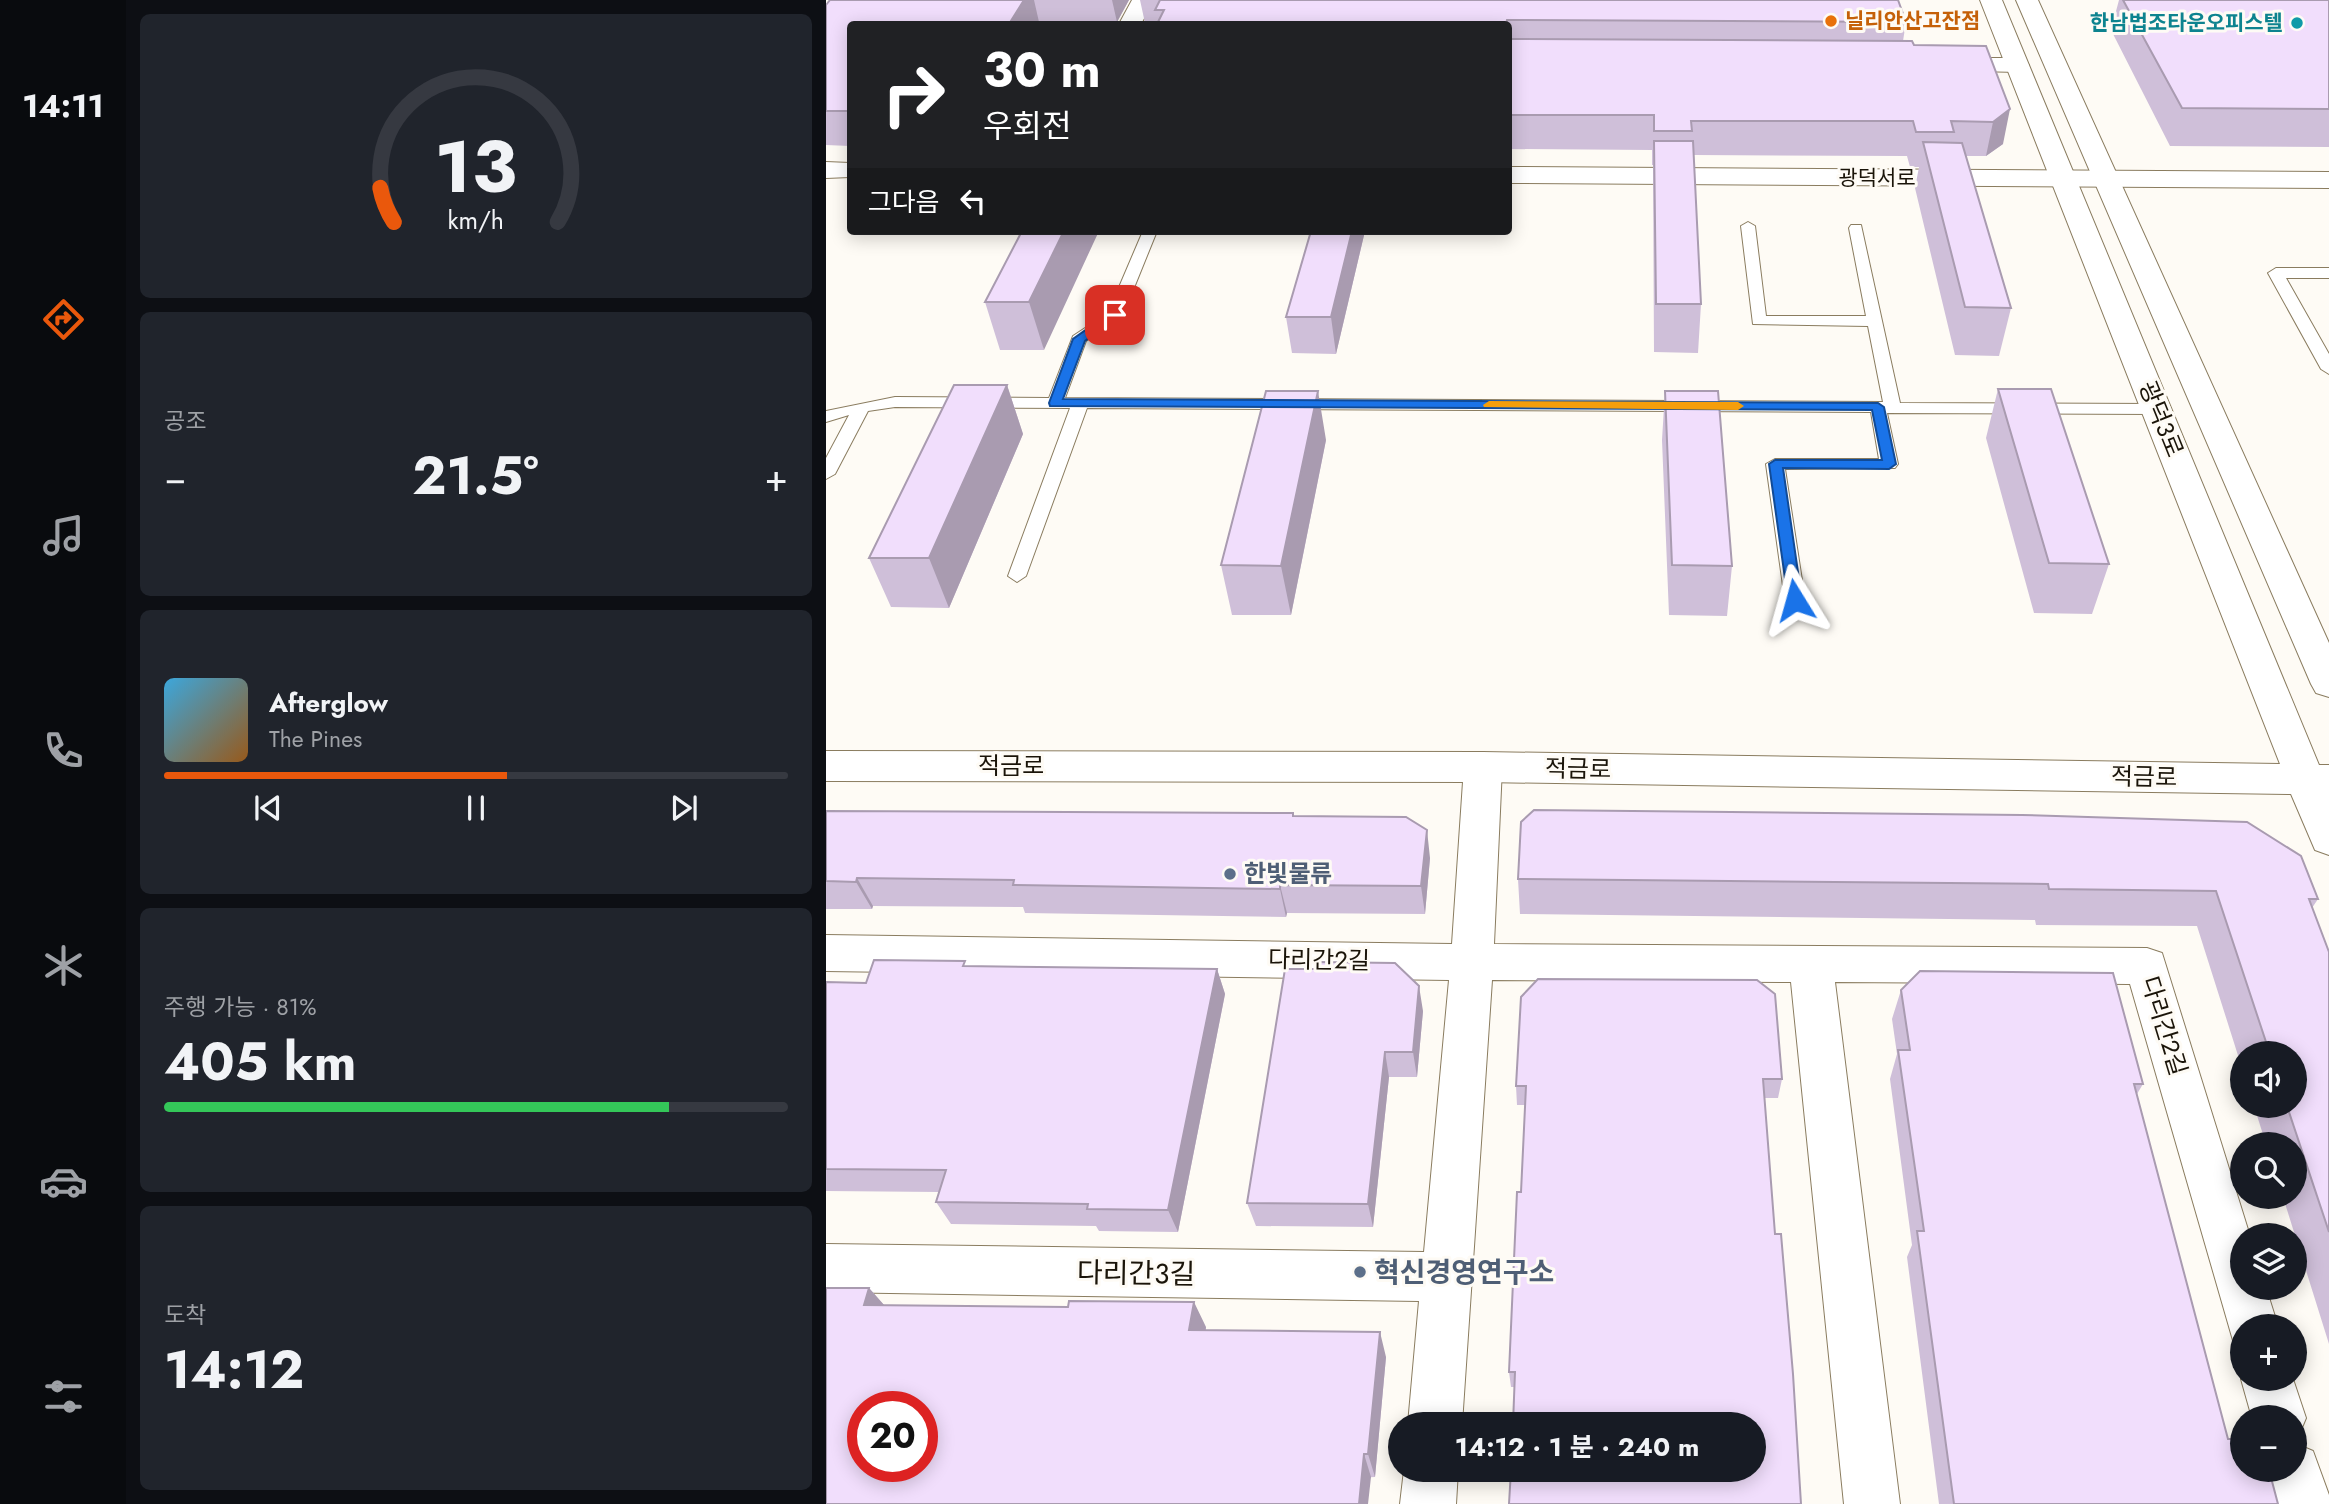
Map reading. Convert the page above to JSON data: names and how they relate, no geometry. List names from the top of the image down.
{
  "streets": {
    "street": [
      "광덕서로",
      "광덕3로",
      "적금로",
      "다리간2길",
      "다리간3길"
    ]
  },
  "crossings": [
    ["광덕서로", "광덕3로"],
    ["광덕3로", "적금로"]
  ],
  "places": [
    "닐리안산고잔점",
    "한남법조타운오피스텔",
    "한빛물류",
    "혁신경영연구소"
  ],
  "page": {
    "tabs": "14:11",
    "turn": ["30 m", "우회전"],
    "then": "그다음",
    "tile": [
      "공조",
      ["주행 가능 · 81%", "405 km"],
      ["도착", "14:12"]
    ],
    "heat": ["−", "21.5°", "+"],
    "song": ["Afterglow", "The Pines"],
    "map_buttons": ["+", "−"],
    "limit": "20",
    "trip": "14:12 · 1 분 · 240 m",
    "gauge": ["13", "km/h"]
  }
}
